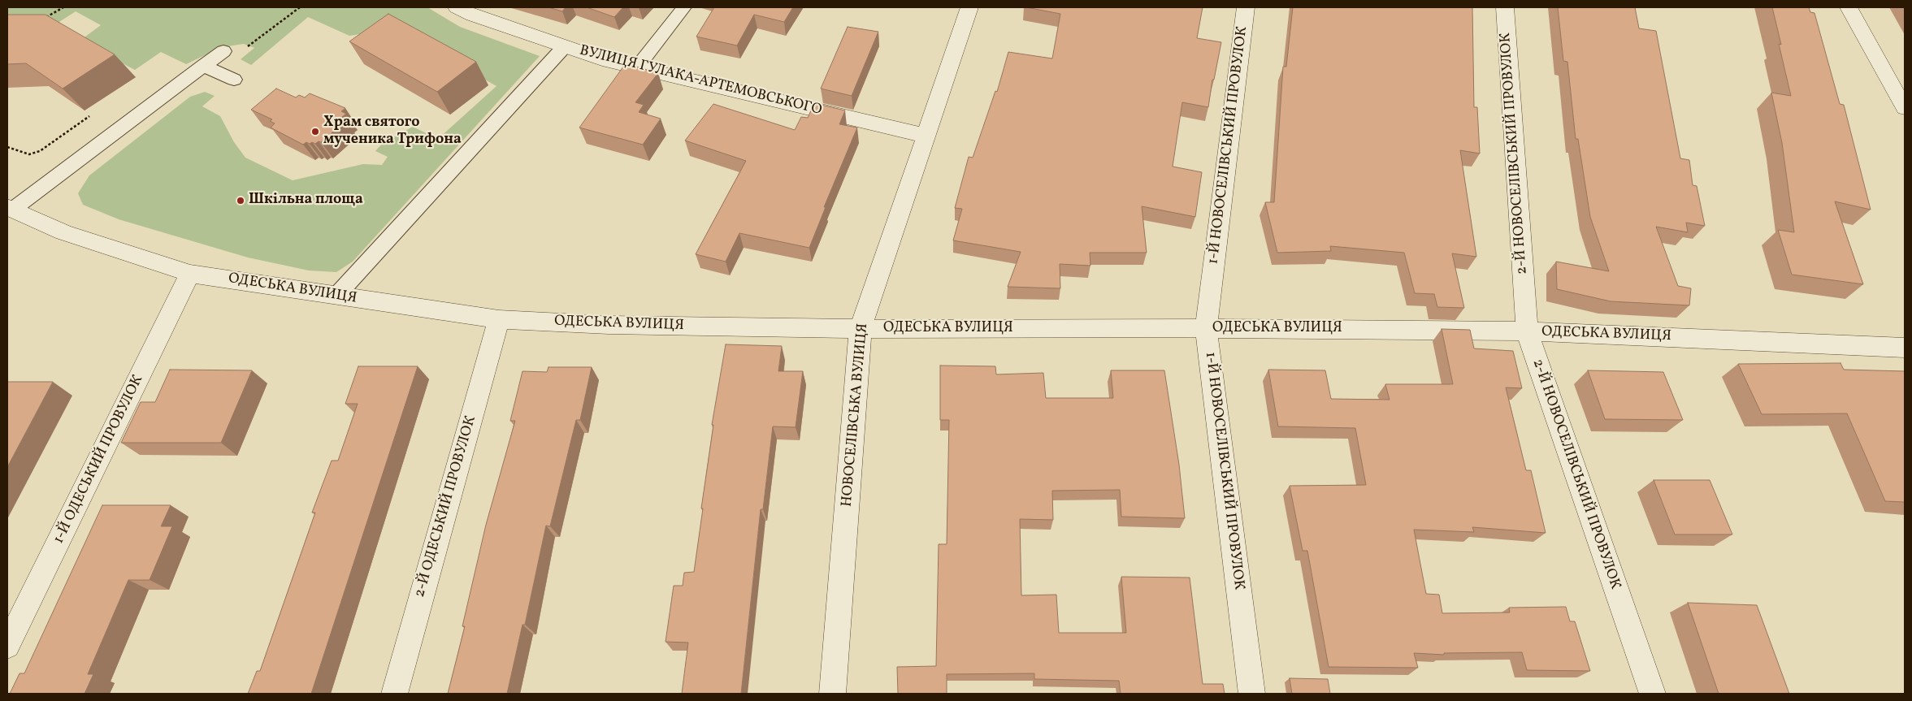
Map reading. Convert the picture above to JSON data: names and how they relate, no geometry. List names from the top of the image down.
{
  "streets": {
    "street": [
      "ВУЛИЦЯ ГУЛАКА-АРТЕМОВСЬКОГО",
      "1-Й НОВОСЕЛІВСЬКИЙ ПРОВУЛОК",
      "2-Й НОВОСЕЛІВСЬКИЙ ПРОВУЛОК",
      "ОДЕСЬКА ВУЛИЦЯ",
      "НОВОСЕЛІВСЬКА ВУЛИЦЯ",
      "1-Й ОДЕСЬКИЙ ПРОВУЛОК",
      "2-Й ОДЕСЬКИЙ ПРОВУЛОК"
    ]
  },
  "crossings": [
    ["ВУЛИЦЯ ГУЛАКА-АРТЕМОВСЬКОГО", "НОВОСЕЛІВСЬКА ВУЛИЦЯ"],
    ["1-Й НОВОСЕЛІВСЬКИЙ ПРОВУЛОК", "ОДЕСЬКА ВУЛИЦЯ"],
    ["2-Й НОВОСЕЛІВСЬКИЙ ПРОВУЛОК", "ОДЕСЬКА ВУЛИЦЯ"],
    ["ОДЕСЬКА ВУЛИЦЯ", "НОВОСЕЛІВСЬКА ВУЛИЦЯ"],
    ["ОДЕСЬКА ВУЛИЦЯ", "1-Й ОДЕСЬКИЙ ПРОВУЛОК"],
    ["ОДЕСЬКА ВУЛИЦЯ", "2-Й ОДЕСЬКИЙ ПРОВУЛОК"]
  ],
  "places": ["Храм святого мученика Трифона", "Шкільна площа"]
}
